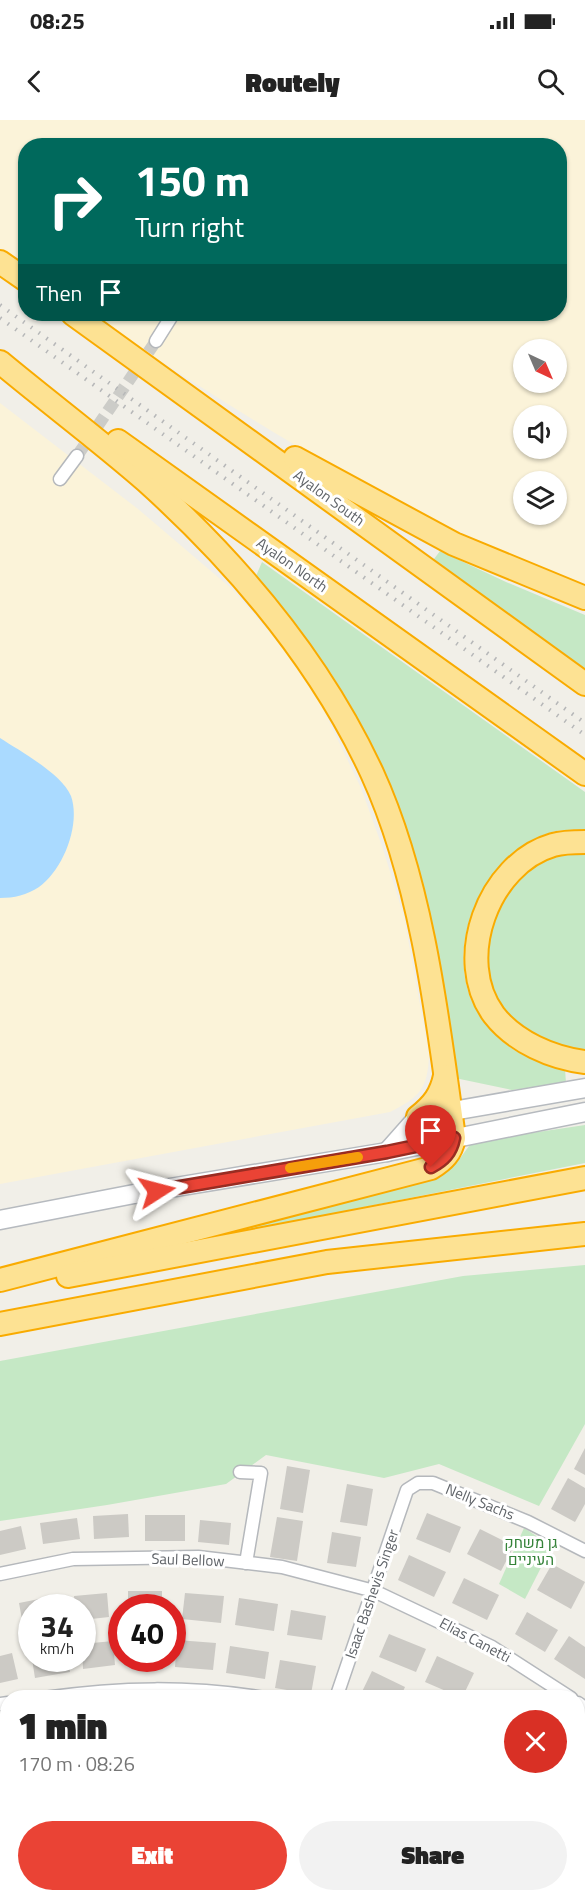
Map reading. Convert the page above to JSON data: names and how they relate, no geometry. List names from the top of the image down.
{
  "streets": {
    "highway": ["Ayalon South", "Ayalon North"],
    "street": [
      "Nelly Sachs",
      "Saul Bellow",
      "Isaac Bashevis Singer",
      "Elias Canetti"
    ]
  },
  "crossings": [
    ["Nelly Sachs", "Isaac Bashevis Singer"],
    ["Saul Bellow", "Isaac Bashevis Singer"],
    ["Saul Bellow", "Elias Canetti"],
    ["Isaac Bashevis Singer", "Elias Canetti"]
  ],
  "parks": ["גן משחק העיניים"],
  "north": "bottom right",
  "page": {
    "status": "08:25",
    "header": "Routely",
    "turn": ["150 m", "Turn right"],
    "then": "Then",
    "speed": "34 km/h",
    "limit": "40",
    "heading": ["1 min", "170 m · 08:26"],
    "buttons": ["Exit", "Share"]
  }
}
